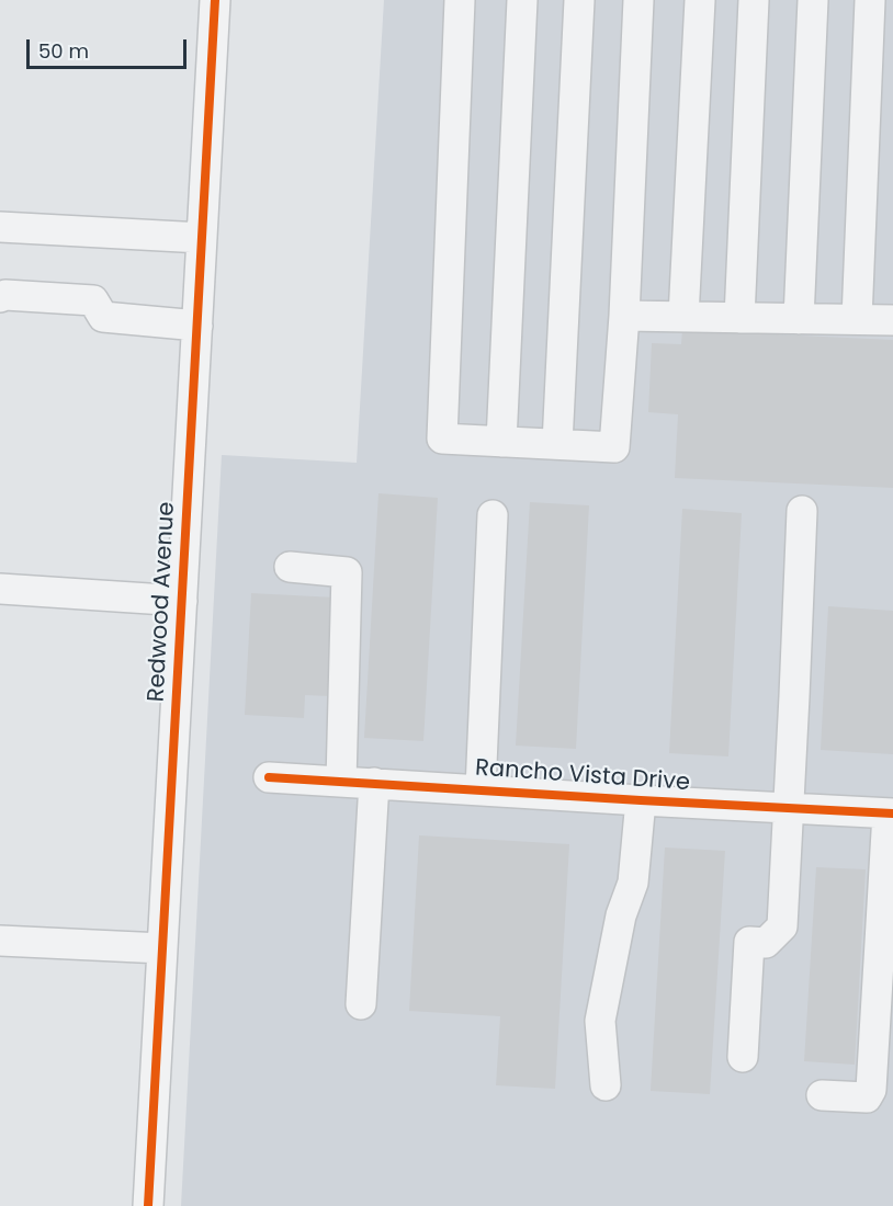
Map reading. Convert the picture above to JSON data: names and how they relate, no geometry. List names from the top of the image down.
{
  "streets": {
    "street": ["Redwood Avenue", "Rancho Vista Drive"]
  },
  "scale_bar": "50 m"
}
